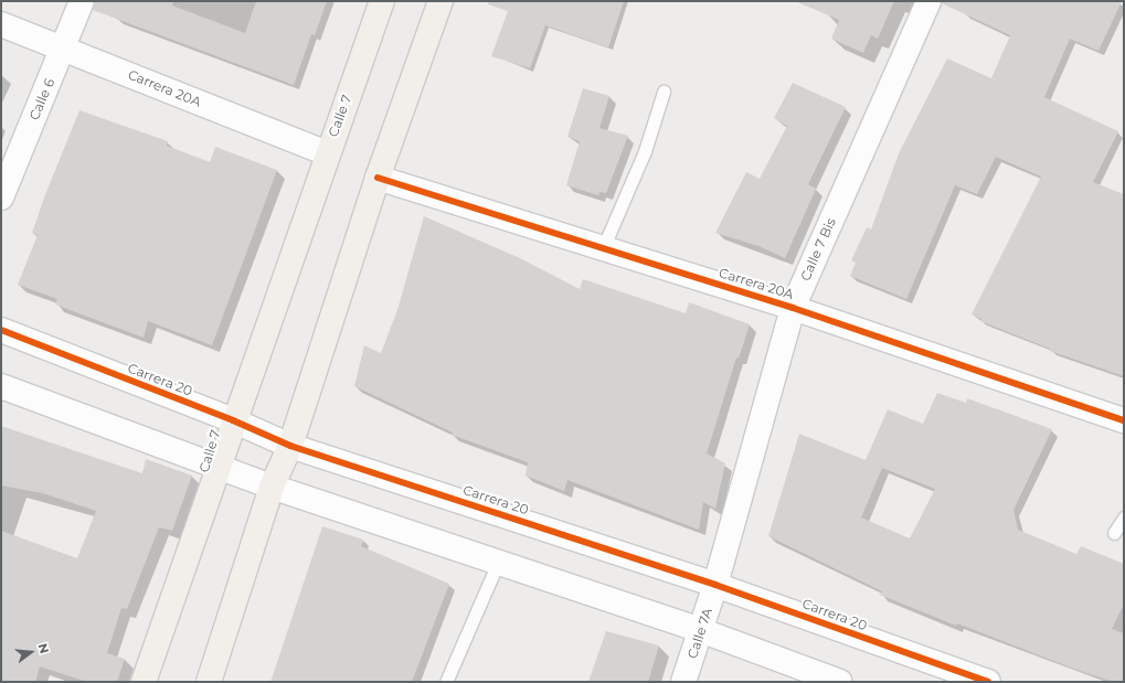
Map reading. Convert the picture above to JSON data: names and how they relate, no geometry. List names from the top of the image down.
{
  "streets": {
    "main road": ["Calle 7"],
    "street": [
      "Carrera 20A",
      "Calle 6",
      "Calle 7 Bis",
      "Carrera 20",
      "Calle 7A"
    ]
  },
  "crossings": [
    ["Carrera 20A", "Calle 6"],
    ["Carrera 20A", "Calle 7"],
    ["Carrera 20A", "Calle 7 Bis"],
    ["Calle 7", "Carrera 20"],
    ["Calle 7 Bis", "Carrera 20"],
    ["Calle 7 Bis", "Calle 7A"],
    ["Carrera 20", "Calle 7A"]
  ],
  "north": "right"
}
